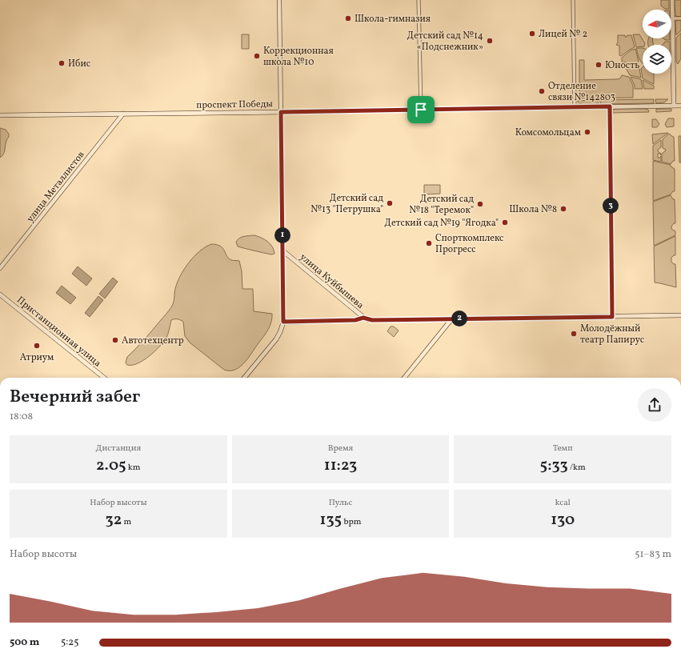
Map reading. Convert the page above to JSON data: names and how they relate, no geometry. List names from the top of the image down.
{
  "streets": {
    "main road": ["проспект Победы", "улица Куйбышева", "Пристанционная улица"],
    "street": ["улица Металлистов"]
  },
  "crossings": [
    ["проспект Победы", "улица Металлистов"]
  ],
  "places": [
    "Школа-гимназия",
    "Лицей № 2",
    "Детский сад №14 «Подснежник»",
    "Коррекционная школа №10",
    "Ибис",
    "Юность",
    "Отделение связи №142803",
    "Комсомольцам",
    "Детский сад №13 \"Петрушка\"",
    "Детский сад №18 \"Теремок\"",
    "Школа №8",
    "Детский сад №19 \"Ягодка\"",
    "Спорткомплекс Прогресс",
    "Молодёжный театр Папирус",
    "Автотехцентр",
    "Атриум"
  ],
  "north": "left",
  "page": {
    "pins": ["3", "1", "2"],
    "heading": ["Вечерний забег", "18:08"],
    "stats": [
      ["Дистанция", "2.05 km"],
      ["Время", "11:23"],
      ["Темп", "5:33 /km"],
      ["Набор высоты", "32 m"],
      ["Пульс", "135 bpm"],
      ["kcal", "130"]
    ],
    "chart": ["Набор высоты", "51–83 m"],
    "list": [
      {
        "name": "500 m",
        "note": "5:25"
      }
    ]
  }
}
